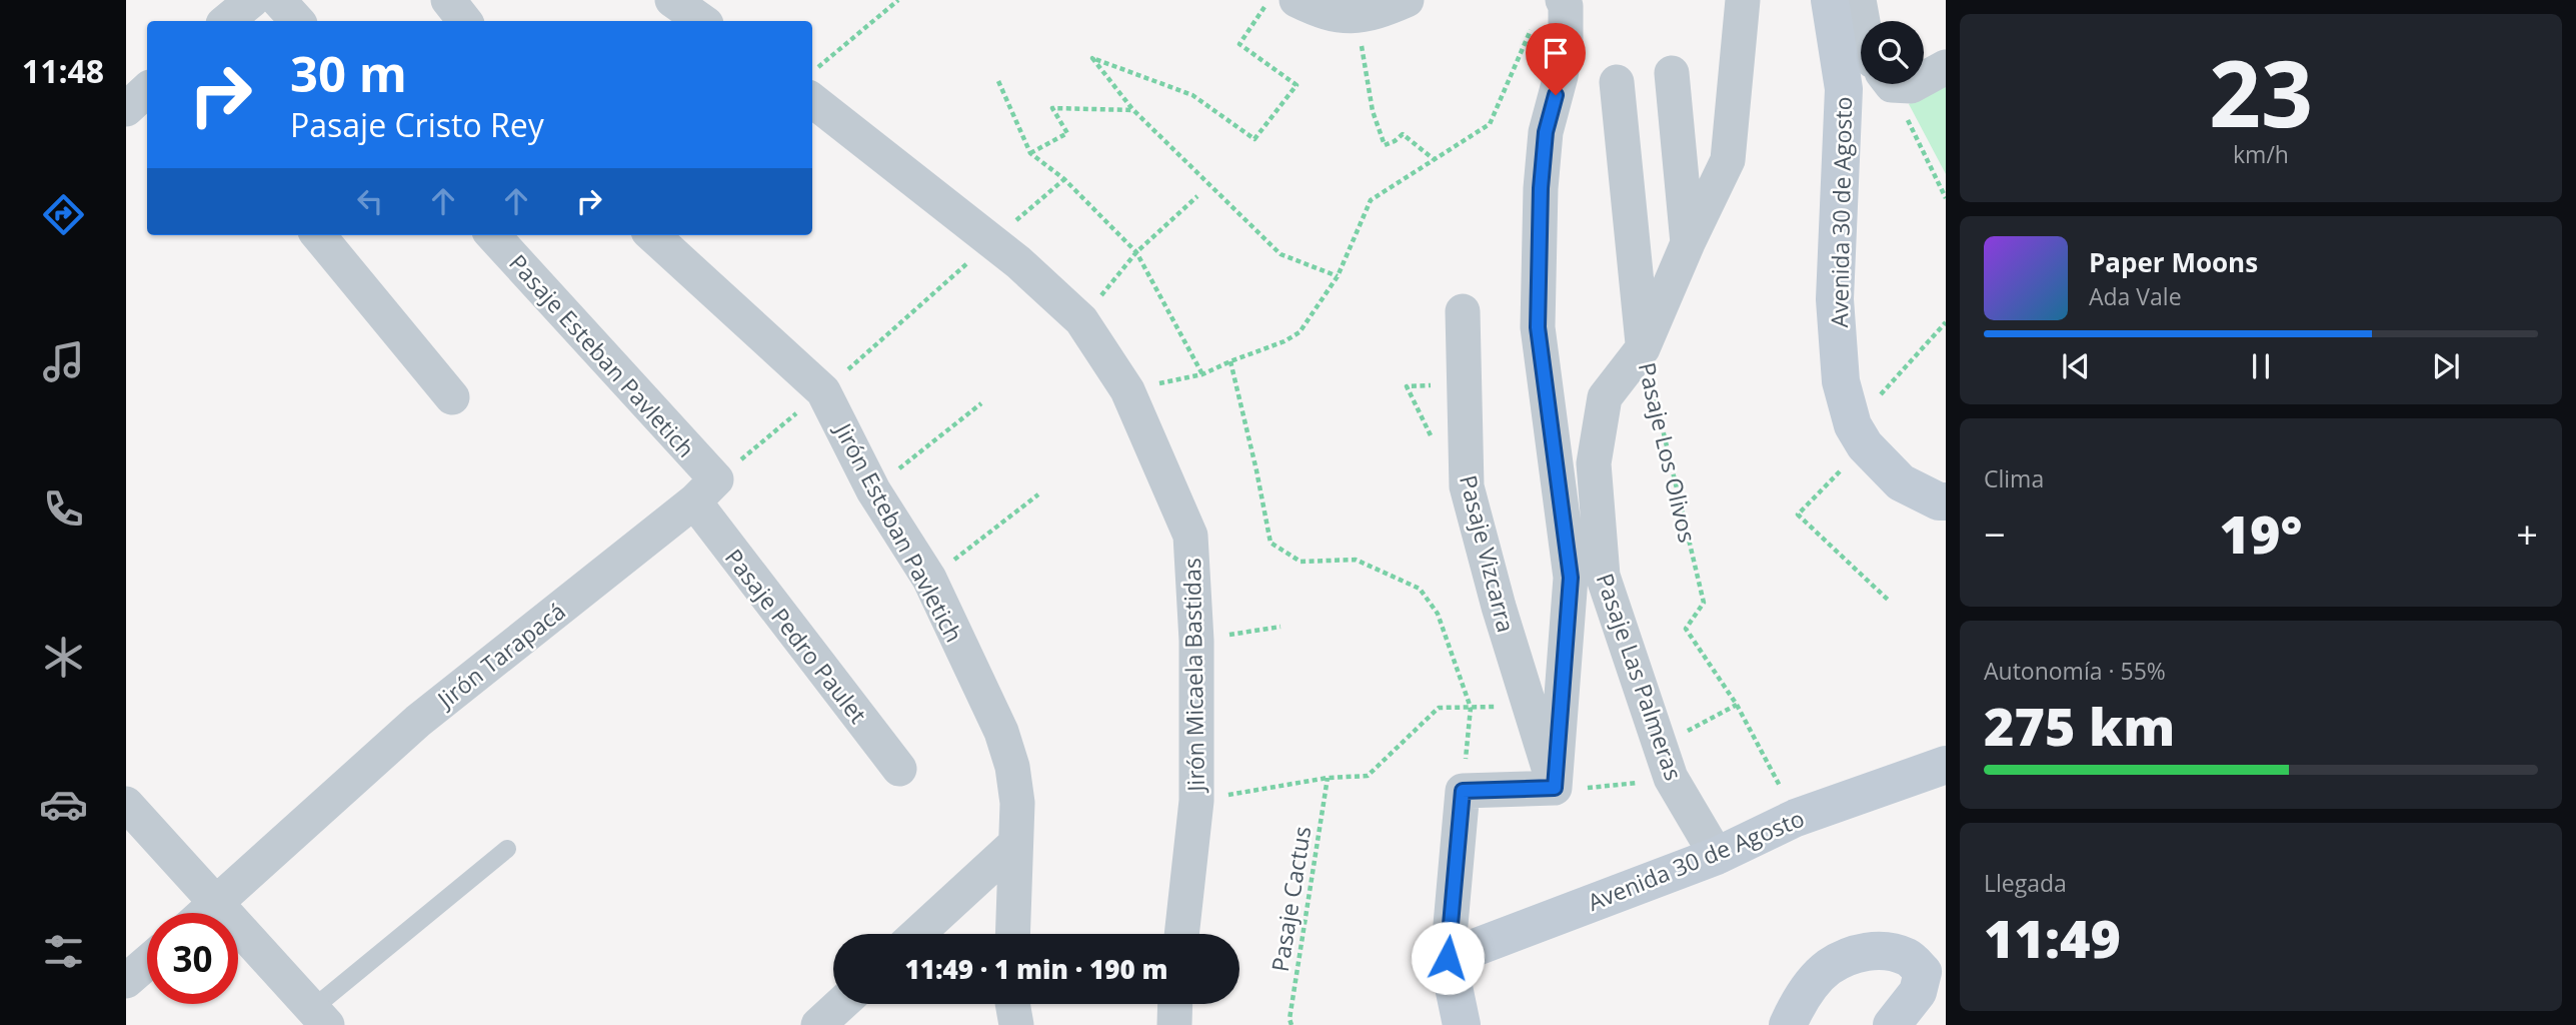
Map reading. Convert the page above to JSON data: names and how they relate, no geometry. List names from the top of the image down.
{
  "streets": {
    "street": [
      "Avenida 30 de Agosto",
      "Pasaje Esteban Pavletich",
      "Pasaje Los Olivos",
      "Jirón Esteban Pavletich",
      "Pasaje Vizcarra",
      "Pasaje Pedro Paulet",
      "Jirón Tarapacá",
      "Jirón Micaela Bastidas",
      "Pasaje Las Palmeras"
    ],
    "path": ["Pasaje Cactus"]
  },
  "crossings": [
    ["Avenida 30 de Agosto", "Pasaje Las Palmeras"],
    ["Pasaje Esteban Pavletich", "Pasaje Pedro Paulet"],
    ["Pasaje Esteban Pavletich", "Jirón Tarapacá"],
    ["Pasaje Los Olivos", "Pasaje Las Palmeras"],
    ["Pasaje Pedro Paulet", "Jirón Tarapacá"]
  ],
  "page": {
    "tabs": "11:48",
    "tile": [
      ["23", "km/h"],
      "Clima",
      ["Autonomía · 55%", "275 km"],
      ["Llegada", "11:49"]
    ],
    "turn": ["30 m", "Pasaje Cristo Rey"],
    "song": ["Paper Moons", "Ada Vale"],
    "heat": ["−", "19°", "+"],
    "limit": "30",
    "trip": "11:49 · 1 min · 190 m"
  }
}
